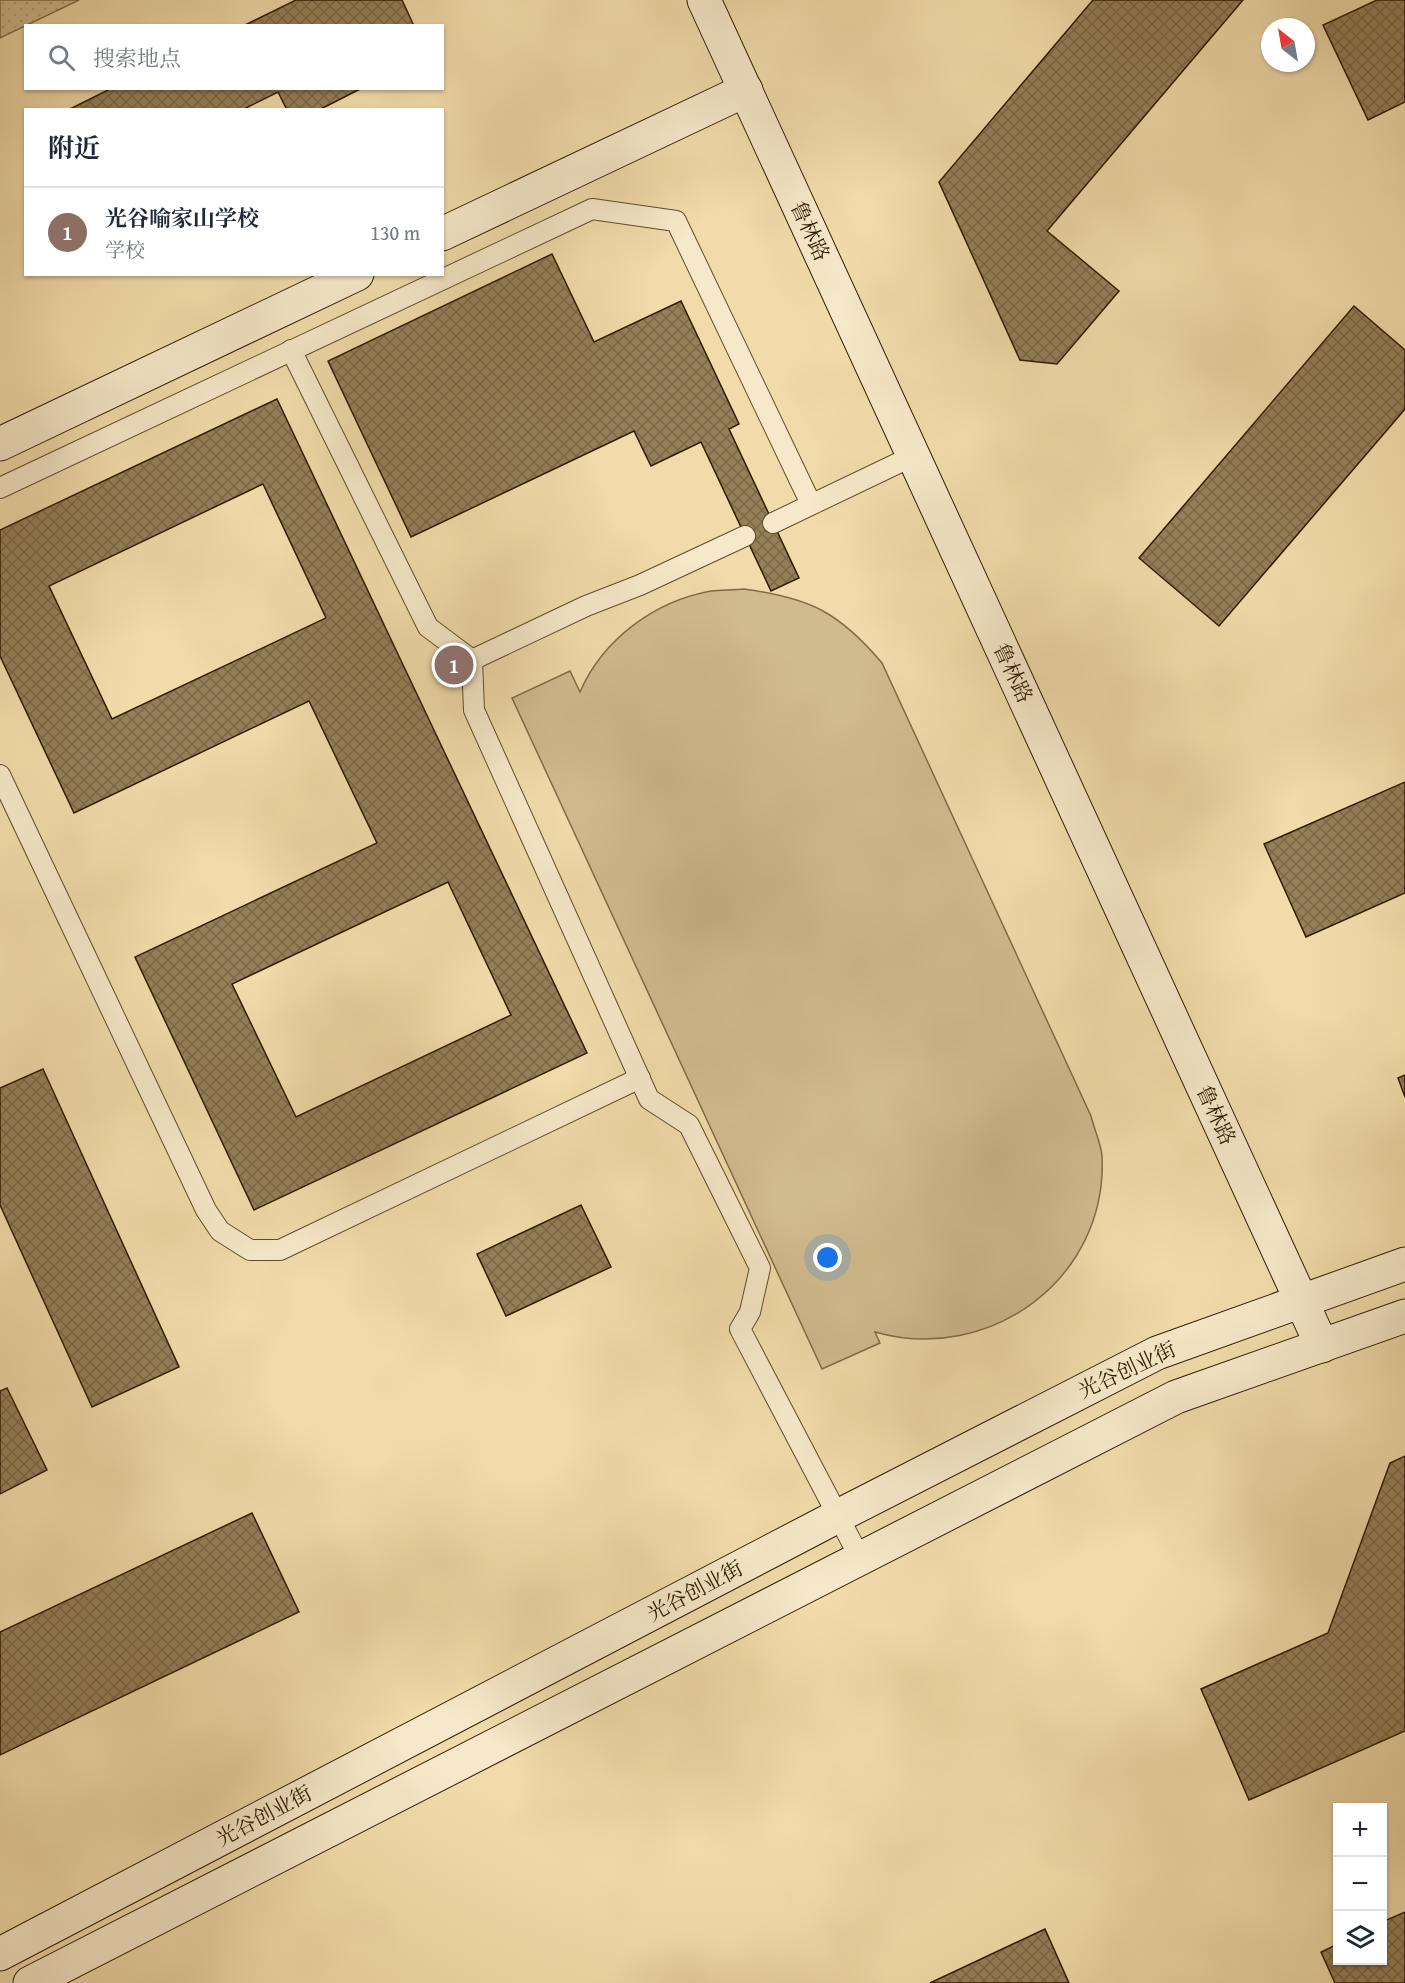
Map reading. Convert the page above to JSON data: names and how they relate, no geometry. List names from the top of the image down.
{
  "streets": {
    "main road": ["鲁林路", "光谷创业街"]
  },
  "crossings": [
    ["鲁林路", "光谷创业街"]
  ],
  "north": "top left",
  "page": {
    "search": "搜索地点",
    "heading": "附近",
    "list": [
      {
        "mark": "1",
        "name": "光谷喻家山学校",
        "note": "学校",
        "value": "130 m"
      }
    ],
    "pins": "1",
    "map_buttons": ["+", "−"]
  }
}
